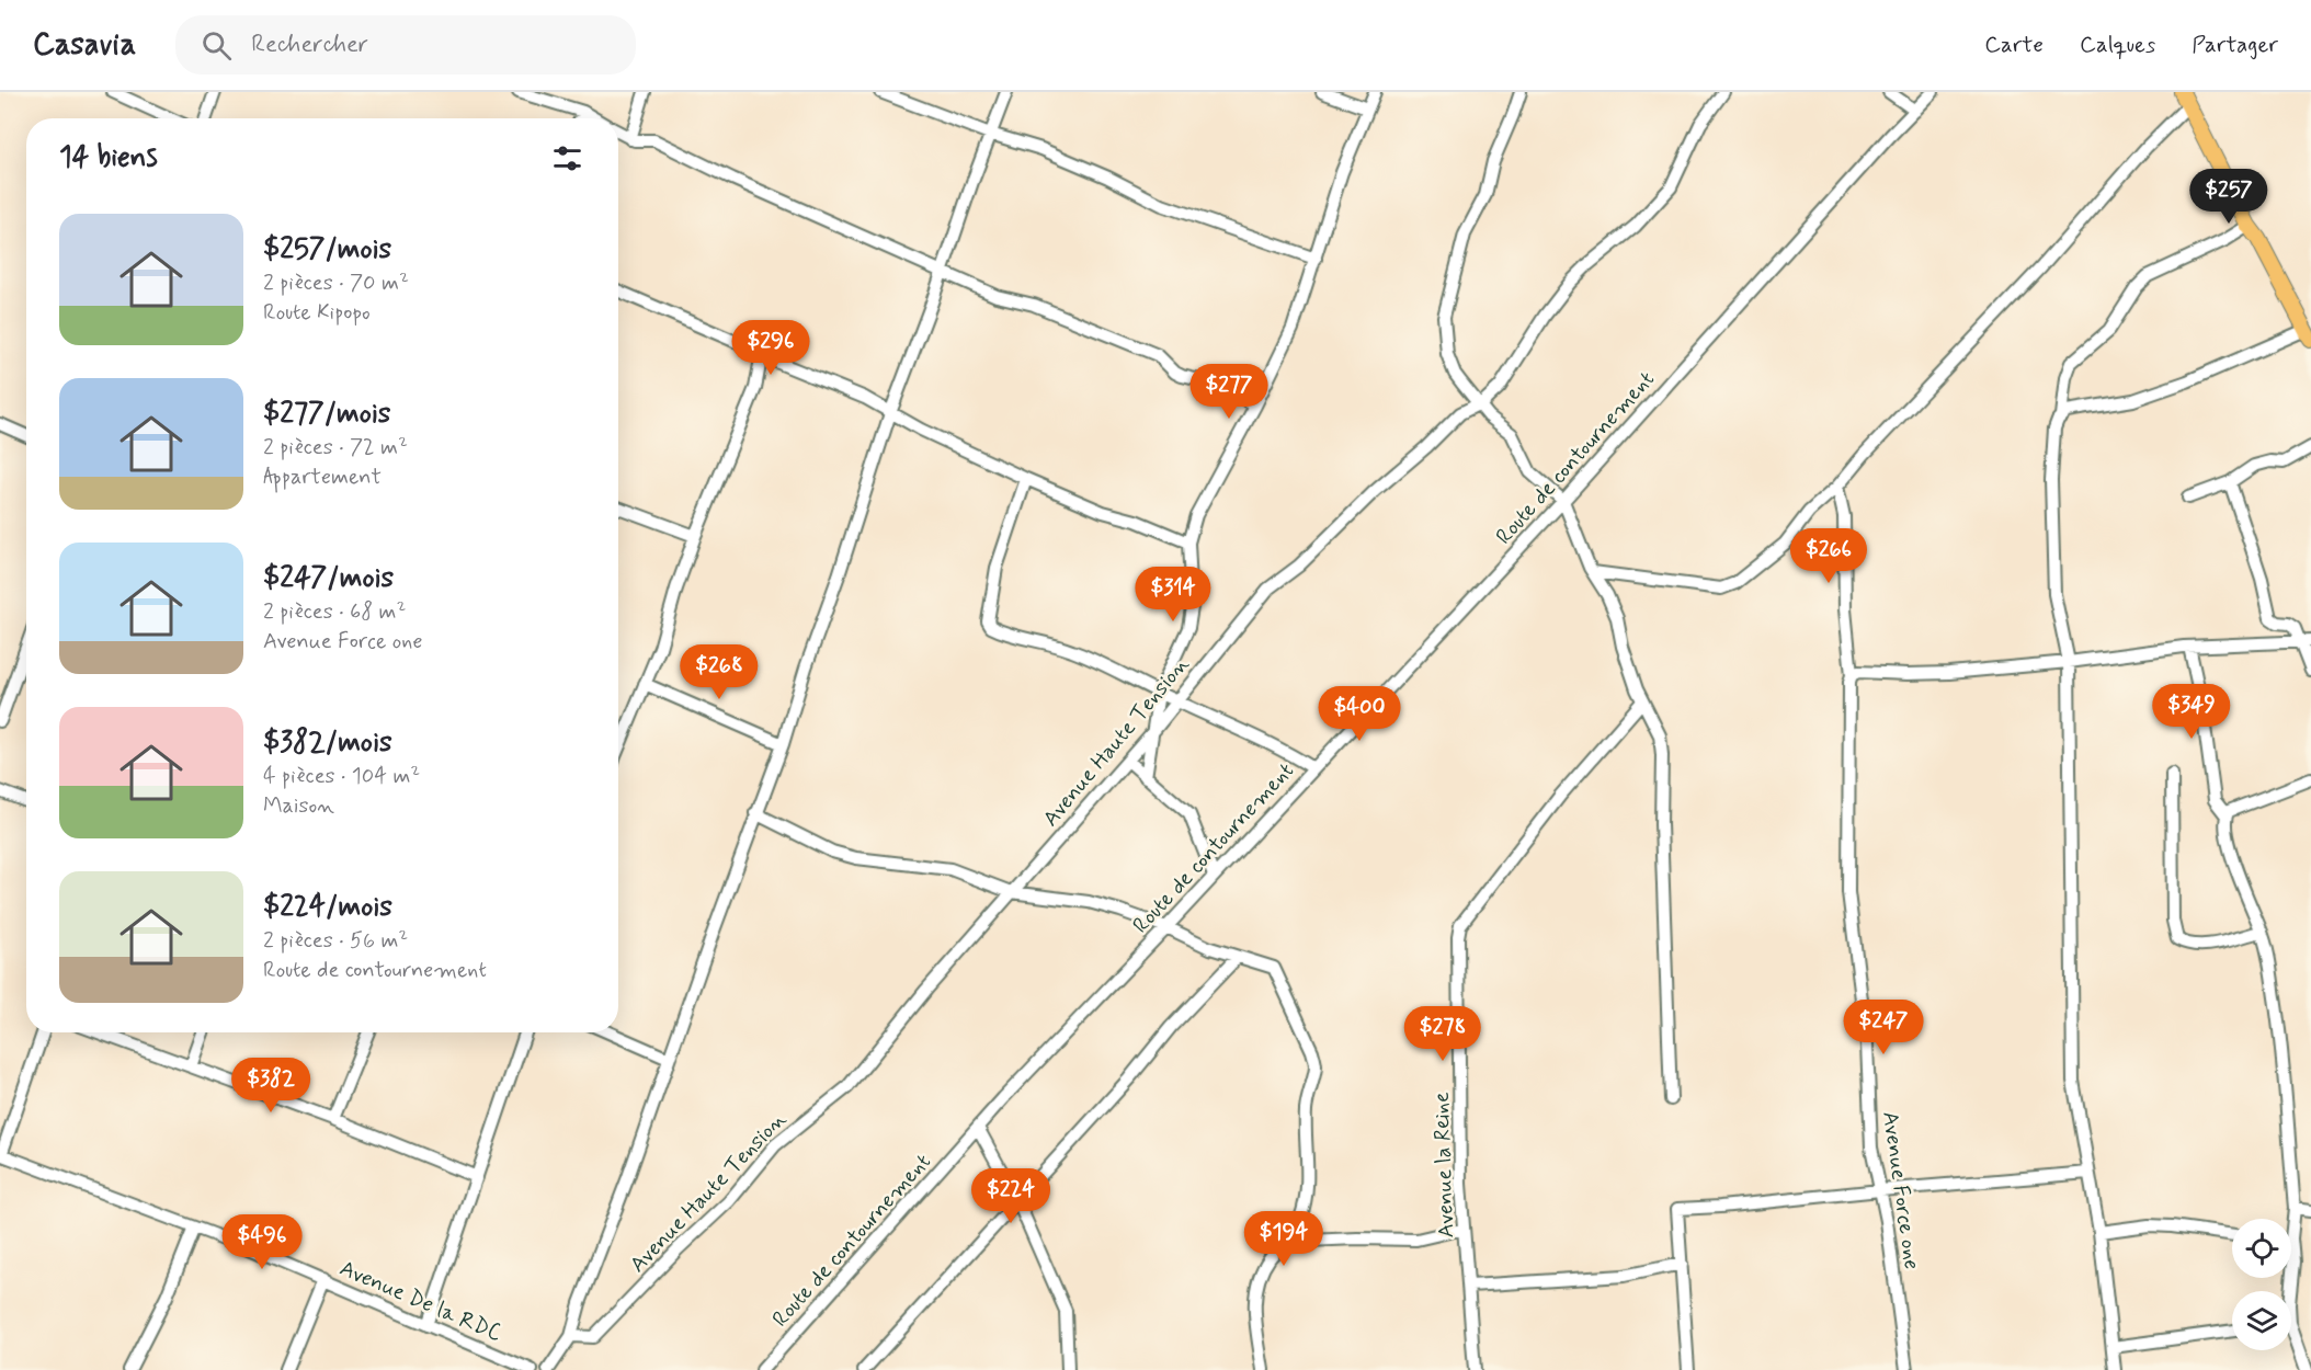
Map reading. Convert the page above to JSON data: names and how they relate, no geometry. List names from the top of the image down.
{
  "streets": {
    "street": [
      "Route de contournement",
      "Avenue Haute Tension",
      "Avenue la Reine",
      "Avenue Force one",
      "Avenue De la RDC"
    ]
  },
  "page": {
    "header": "Casavia",
    "search": "Rechercher",
    "nav": ["Carte", "Calques", "Partager"],
    "heading": "14 biens",
    "price": [
      "$257",
      "$296",
      "$277",
      "$266",
      "$314",
      "$268",
      "$349",
      "$400",
      "$247",
      "$278",
      "$382",
      "$224",
      "$194",
      "$496"
    ],
    "list": [
      {
        "name": "$257/mois",
        "note": "2 pièces · 70 m² · Route Kipopo"
      },
      {
        "name": "$277/mois",
        "note": "2 pièces · 72 m² · Appartement"
      },
      {
        "name": "$247/mois",
        "note": "2 pièces · 68 m² · Avenue Force one"
      },
      {
        "name": "$382/mois",
        "note": "4 pièces · 104 m² · Maison"
      },
      {
        "name": "$224/mois",
        "note": "2 pièces · 56 m² · Route de contournement"
      }
    ]
  }
}
